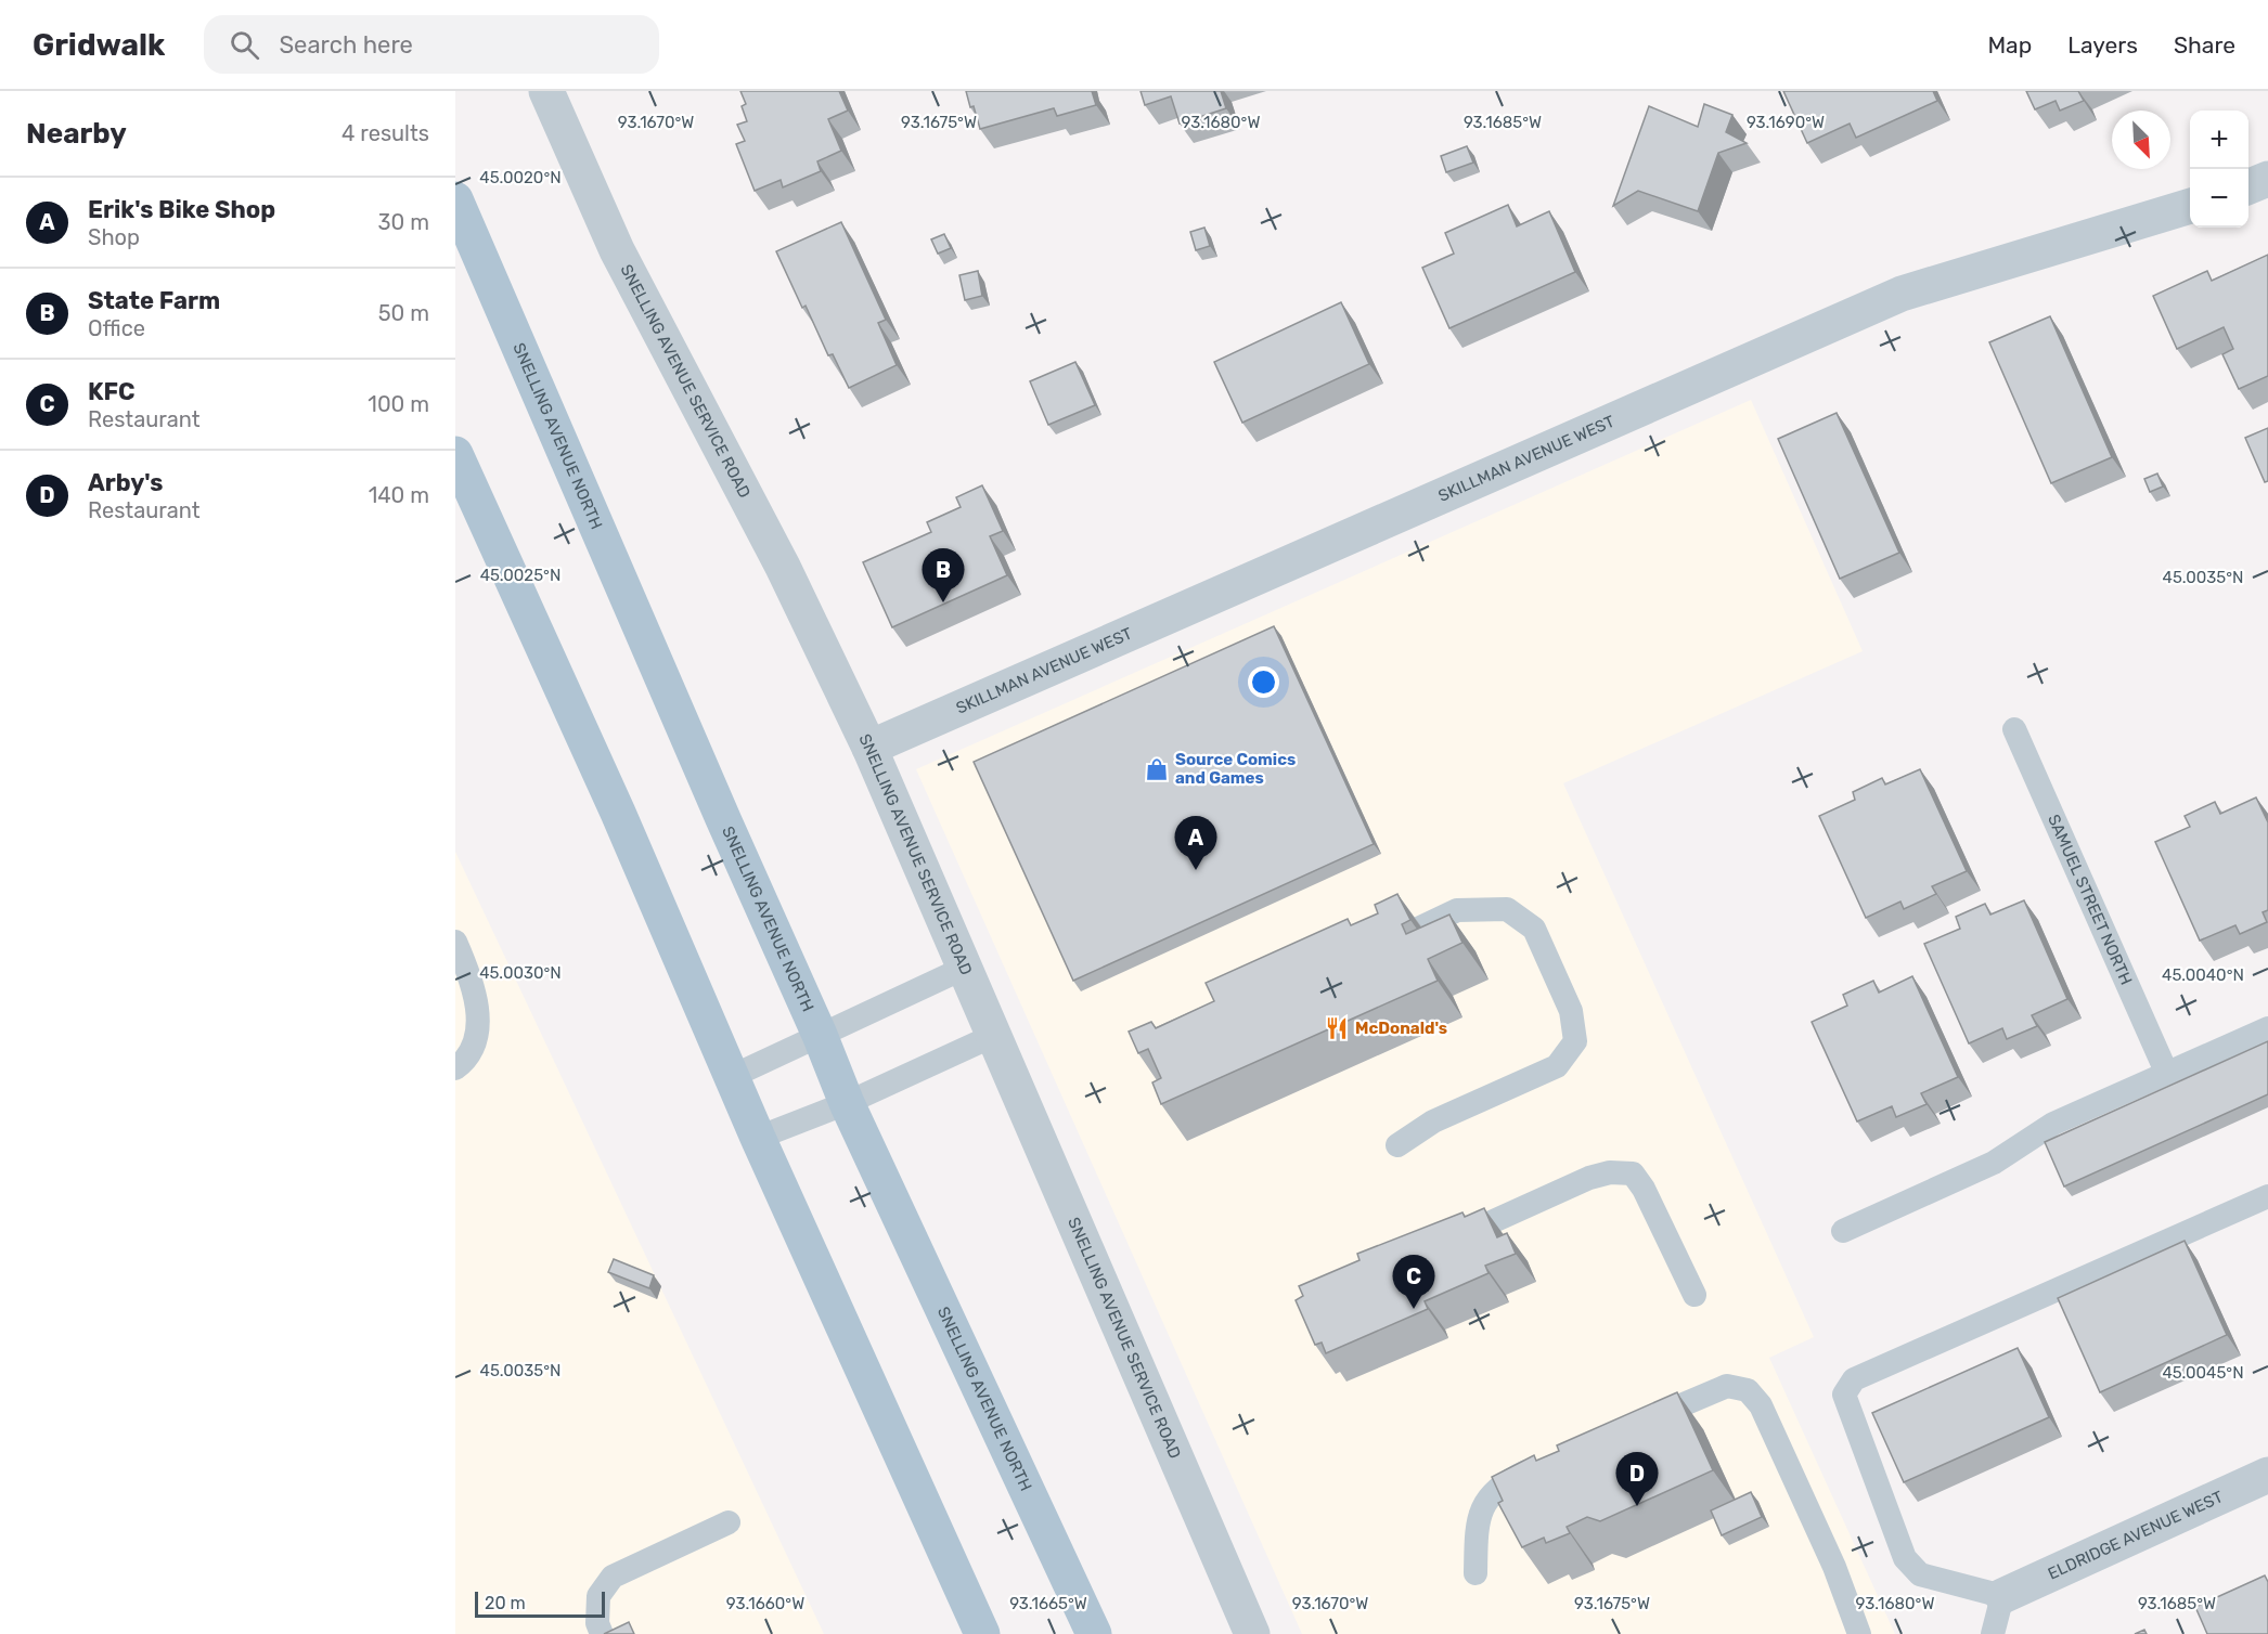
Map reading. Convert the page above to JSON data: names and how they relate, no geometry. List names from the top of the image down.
{
  "streets": {
    "main road": ["SNELLING AVENUE NORTH"],
    "street": ["SNELLING AVENUE SERVICE ROAD", "SKILLMAN AVENUE WEST", "ELDRIDGE AVENUE WEST"],
    "lane": ["SAMUEL STREET NORTH"]
  },
  "crossings": [
    ["SNELLING AVENUE SERVICE ROAD", "SKILLMAN AVENUE WEST"]
  ],
  "places": {
    "shop": ["Source Comics and Games"],
    "restaurant": ["McDonald's"]
  },
  "scale_bar": "20 m",
  "north": "bottom right",
  "page": {
    "header": "Gridwalk",
    "search": "Search here",
    "nav": ["Map", "Layers", "Share"],
    "heading": ["Nearby", "4 results"],
    "map_buttons": ["+", "−"],
    "list": [
      {
        "mark": "A",
        "name": "Erik's Bike Shop",
        "note": "Shop",
        "value": "30 m"
      },
      {
        "mark": "B",
        "name": "State Farm",
        "note": "Office",
        "value": "50 m"
      },
      {
        "mark": "C",
        "name": "KFC",
        "note": "Restaurant",
        "value": "100 m"
      },
      {
        "mark": "D",
        "name": "Arby's",
        "note": "Restaurant",
        "value": "140 m"
      }
    ],
    "pins": [
      "B",
      "A",
      "C",
      "D"
    ],
    "scale": "20 m"
  },
  "coordinates": [
    "93.1670°W",
    "93.1675°W",
    "93.1680°W",
    "93.1685°W",
    "93.1690°W",
    "45.0020°N",
    "45.0025°N",
    "45.0035°N",
    "45.0030°N",
    "45.0040°N",
    "45.0045°N",
    "93.1660°W",
    "93.1665°W"
  ]
}
